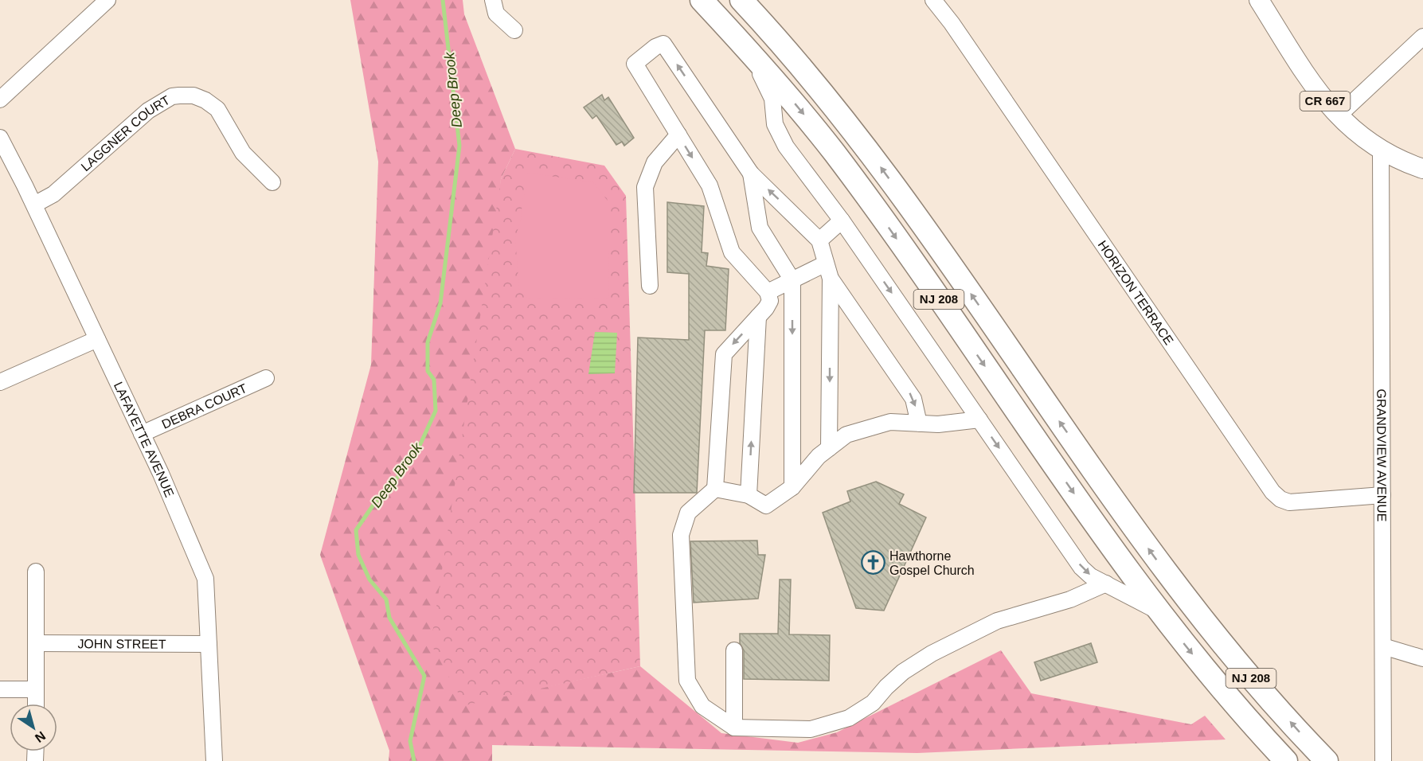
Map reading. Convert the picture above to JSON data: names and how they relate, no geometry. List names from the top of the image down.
{
  "streets": {
    "highway": ["NJ 208"],
    "main road": ["CR 667"],
    "street": [
      "LAGGNER COURT",
      "HORIZON TERRACE",
      "DEBRA COURT",
      "LAFAYETTE AVENUE",
      "GRANDVIEW AVENUE",
      "JOHN STREET"
    ]
  },
  "crossings": [
    ["CR 667", "GRANDVIEW AVENUE"],
    ["LAGGNER COURT", "LAFAYETTE AVENUE"],
    ["HORIZON TERRACE", "GRANDVIEW AVENUE"],
    ["DEBRA COURT", "LAFAYETTE AVENUE"],
    ["LAFAYETTE AVENUE", "JOHN STREET"]
  ],
  "water": ["Deep Brook"],
  "places": {
    "church": ["Hawthorne Gospel Church"]
  },
  "north": "bottom right"
}
